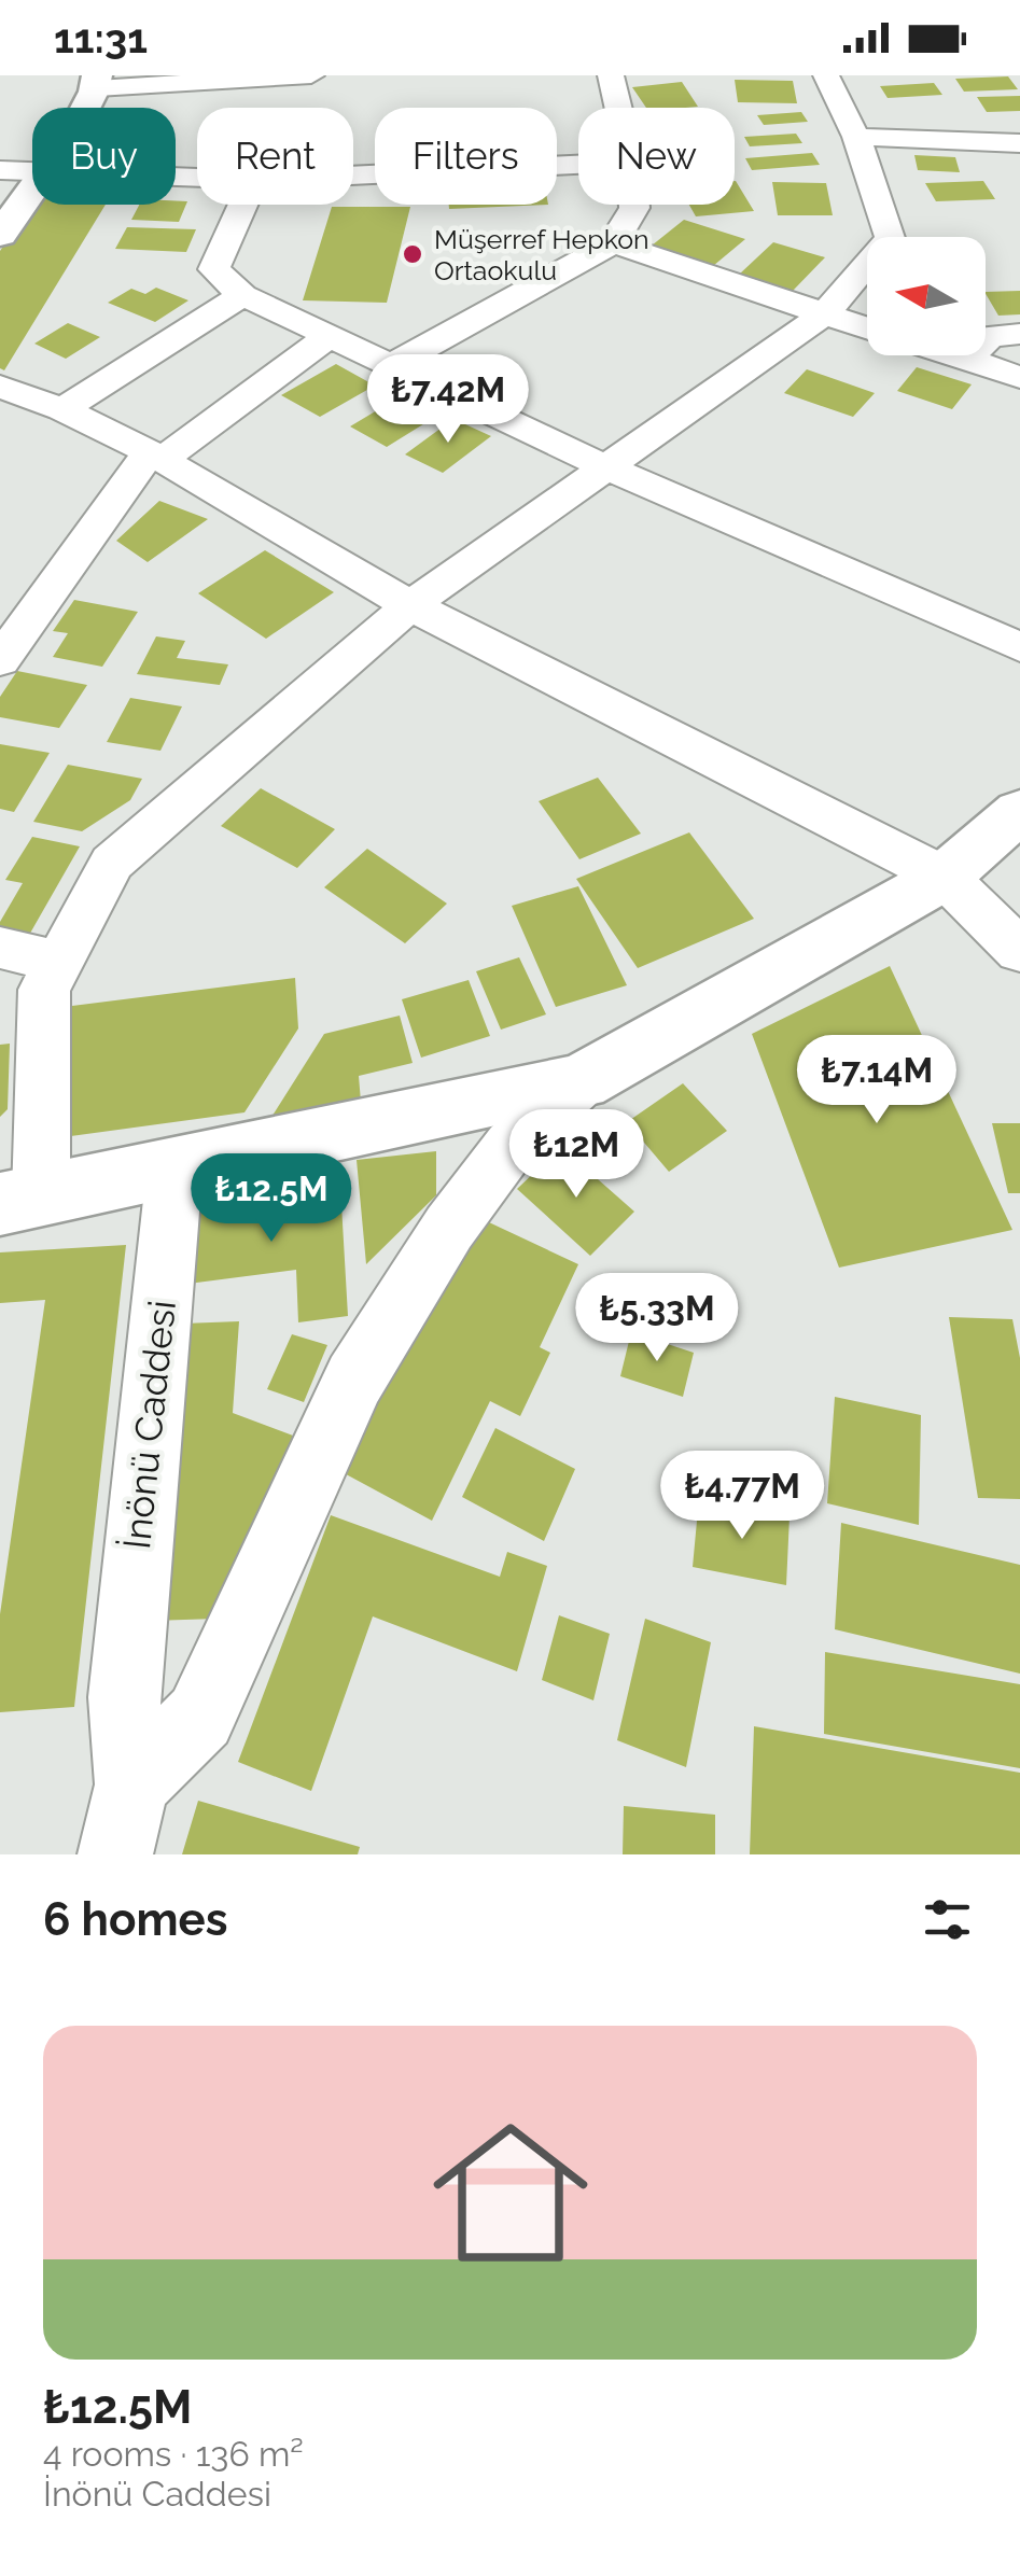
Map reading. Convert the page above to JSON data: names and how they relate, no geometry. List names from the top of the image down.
{
  "streets": {
    "street": ["İnönü Caddesi"]
  },
  "places": ["Müşerref Hepkon Ortaokulu"],
  "north": "left",
  "page": {
    "status": "11:31",
    "chip": [
      "Buy",
      "Rent",
      "Filters",
      "New"
    ],
    "price": [
      "₺7.42M",
      "₺7.14M",
      "₺12M",
      "₺12.5M",
      "₺5.33M",
      "₺4.77M"
    ],
    "heading": "6 homes",
    "list": [
      {
        "name": "₺12.5M",
        "note": "4 rooms · 136 m² · İnönü Caddesi"
      }
    ]
  }
}
